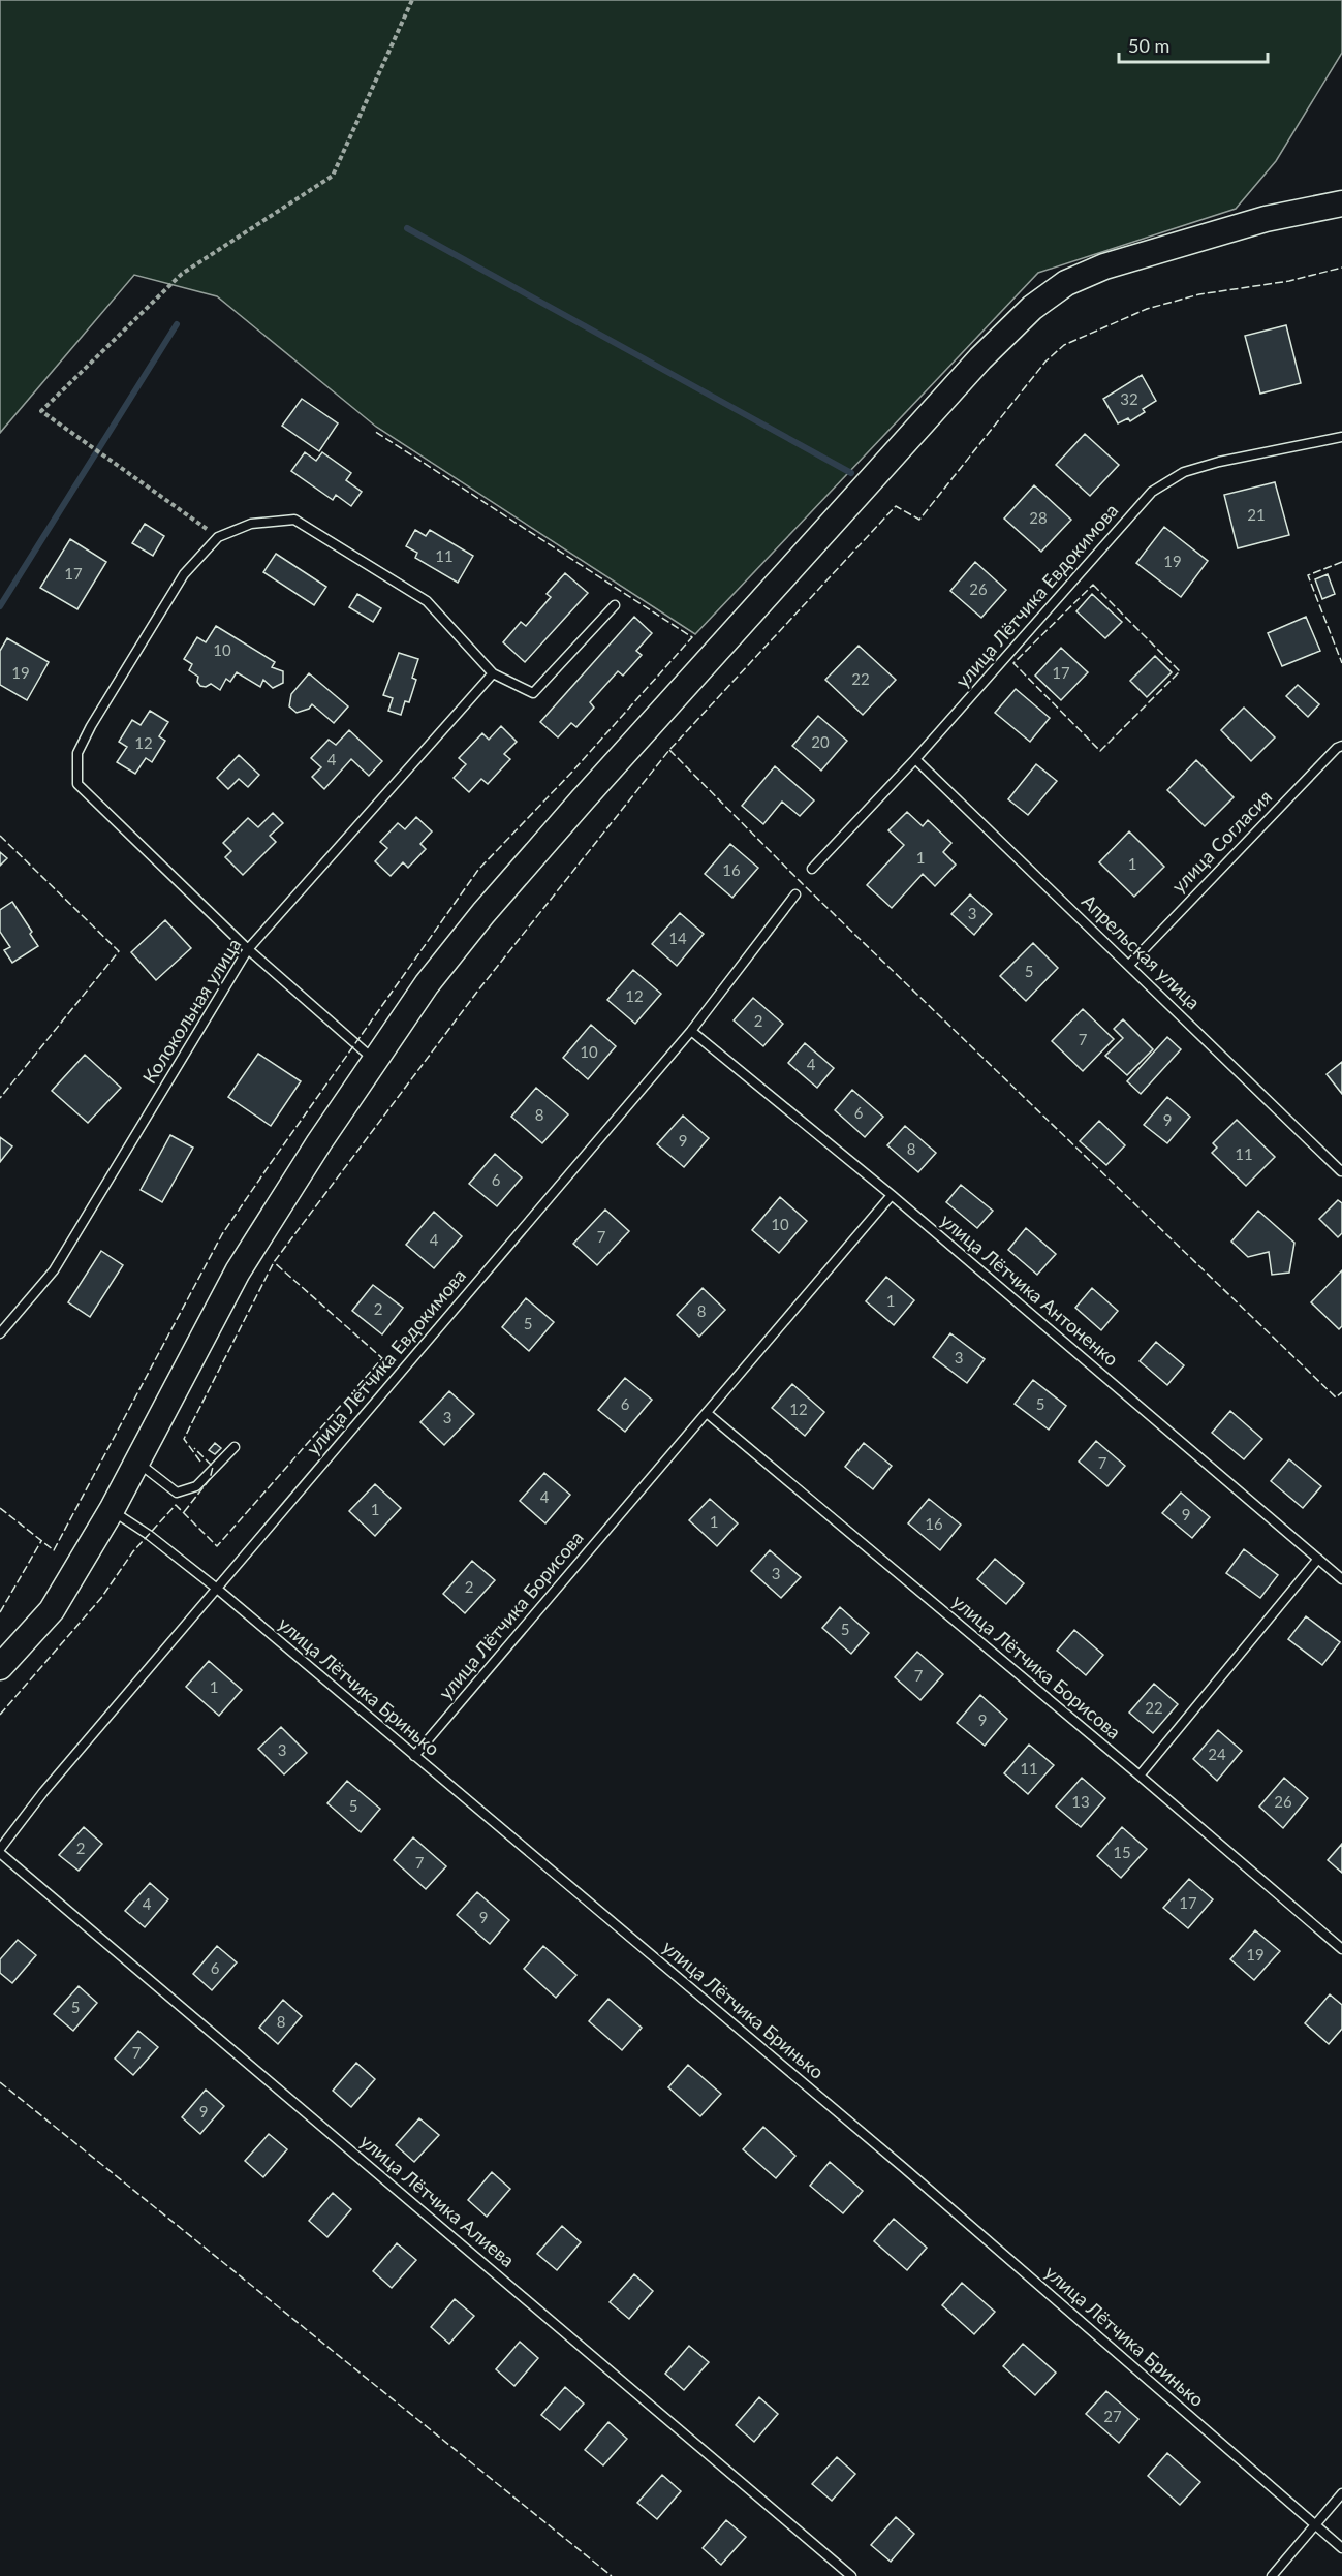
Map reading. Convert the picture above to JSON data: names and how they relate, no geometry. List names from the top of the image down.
{
  "streets": {
    "lane": [
      "улица Лётчика Евдокимова",
      "улица Согласия",
      "Апрельская улица",
      "Колокольная улица",
      "улица Лётчика Антоненко",
      "улица Лётчика Борисова",
      "улица Лётчика Бринько",
      "улица Лётчика Алиева"
    ]
  },
  "crossings": [
    ["улица Лётчика Евдокимова", "Апрельская улица"],
    ["улица Лётчика Евдокимова", "улица Лётчика Антоненко"],
    ["улица Лётчика Евдокимова", "улица Лётчика Бринько"],
    ["улица Лётчика Евдокимова", "улица Лётчика Алиева"],
    ["улица Согласия", "Апрельская улица"],
    ["улица Лётчика Антоненко", "улица Лётчика Борисова"],
    ["улица Лётчика Борисова", "улица Лётчика Бринько"]
  ],
  "house_numbers": [
    "32",
    "21",
    "28",
    "11",
    "19",
    "17",
    "26",
    "10",
    "19",
    "17",
    "22",
    "20",
    "12",
    "4",
    "1",
    "1",
    "16",
    "3",
    "14",
    "5",
    "12",
    "2",
    "7",
    "10",
    "4",
    "6",
    "8",
    "9",
    "9",
    "8",
    "11",
    "6",
    "10",
    "7",
    "4",
    "1",
    "2",
    "8",
    "5",
    "3",
    "6",
    "5",
    "12",
    "3",
    "7",
    "4",
    "1",
    "9",
    "1",
    "16",
    "3",
    "2",
    "5",
    "7",
    "1",
    "22",
    "9",
    "3",
    "24",
    "11",
    "13",
    "26",
    "5",
    "2",
    "15",
    "7",
    "17",
    "4",
    "9",
    "19",
    "6",
    "5",
    "8",
    "7",
    "9",
    "27"
  ],
  "scale_bar": "50 m"
}
